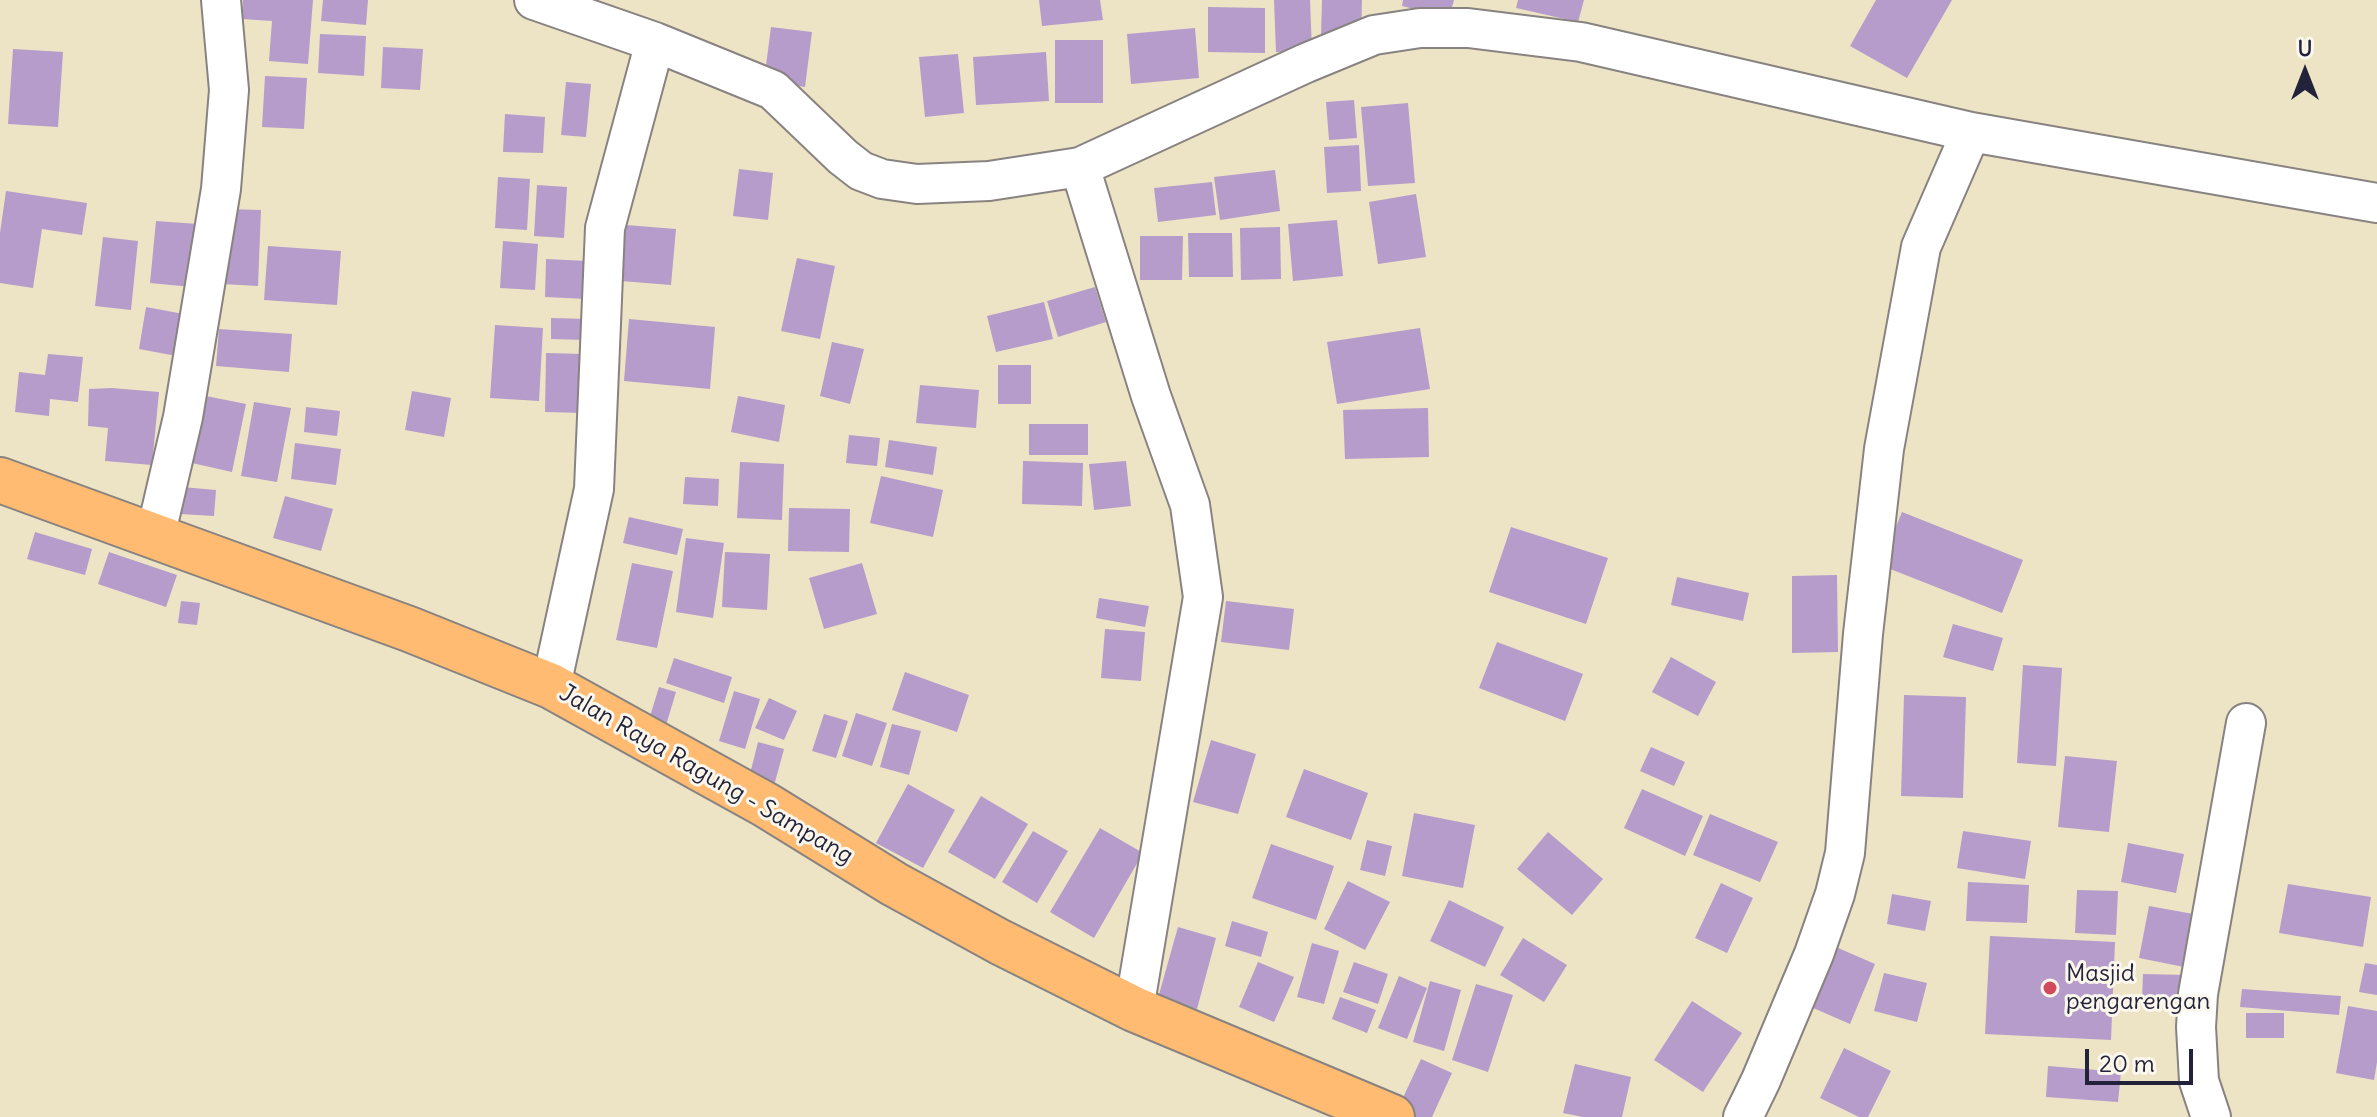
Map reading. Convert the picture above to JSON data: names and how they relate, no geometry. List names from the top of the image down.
{
  "streets": {
    "main road": ["Jalan Raya Ragung - Sampang"]
  },
  "places": ["Masjid pengarengan"],
  "scale_bar": "20 m",
  "north": "top"
}
